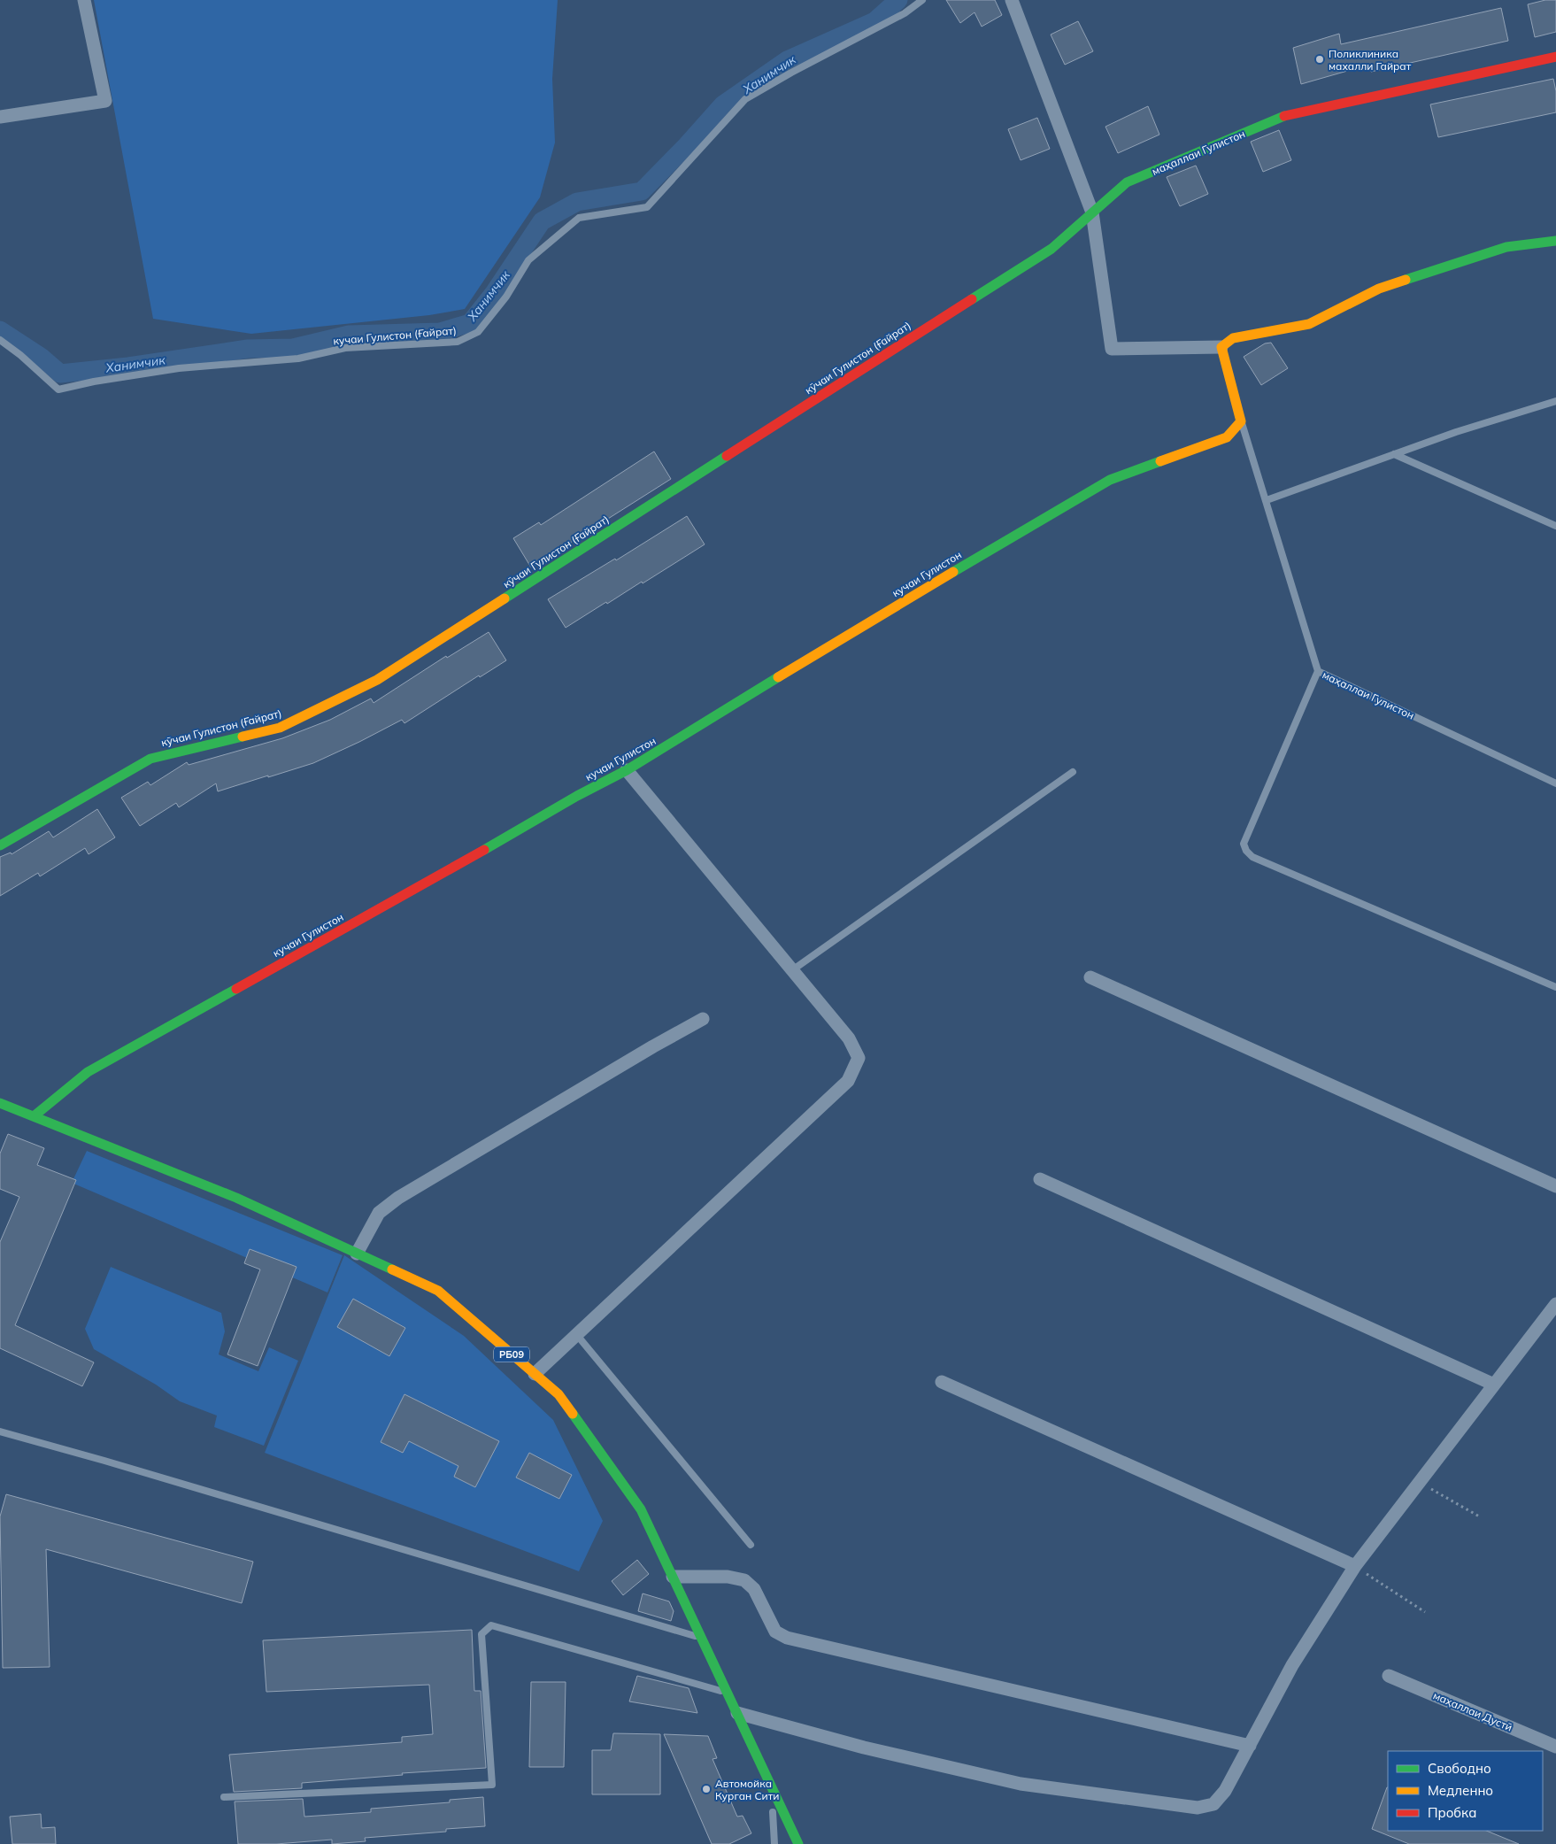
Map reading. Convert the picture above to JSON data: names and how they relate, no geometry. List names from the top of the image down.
{
  "streets": {
    "main road": [
      "маҳаллаи Гулистон",
      "кӯчаи Гулистон (Ғайрат)",
      "кучаи Гулистон",
      "РБ09"
    ],
    "street": ["маҳаллаи Дустӣ"],
    "lane": ["кучаи Гулистон (Ғайрат)"]
  },
  "crossings": [
    ["маҳаллаи Гулистон", "кӯчаи Гулистон (Ғайрат)"],
    ["маҳаллаи Гулистон", "кучаи Гулистон"],
    ["кучаи Гулистон", "РБ09"]
  ],
  "water": ["Ханимчик"],
  "places": ["Поликлиника махалли Гайрат", "Автомойка Курган Сити"],
  "legend": ["Свободно", "Медленно", "Пробка"]
}
